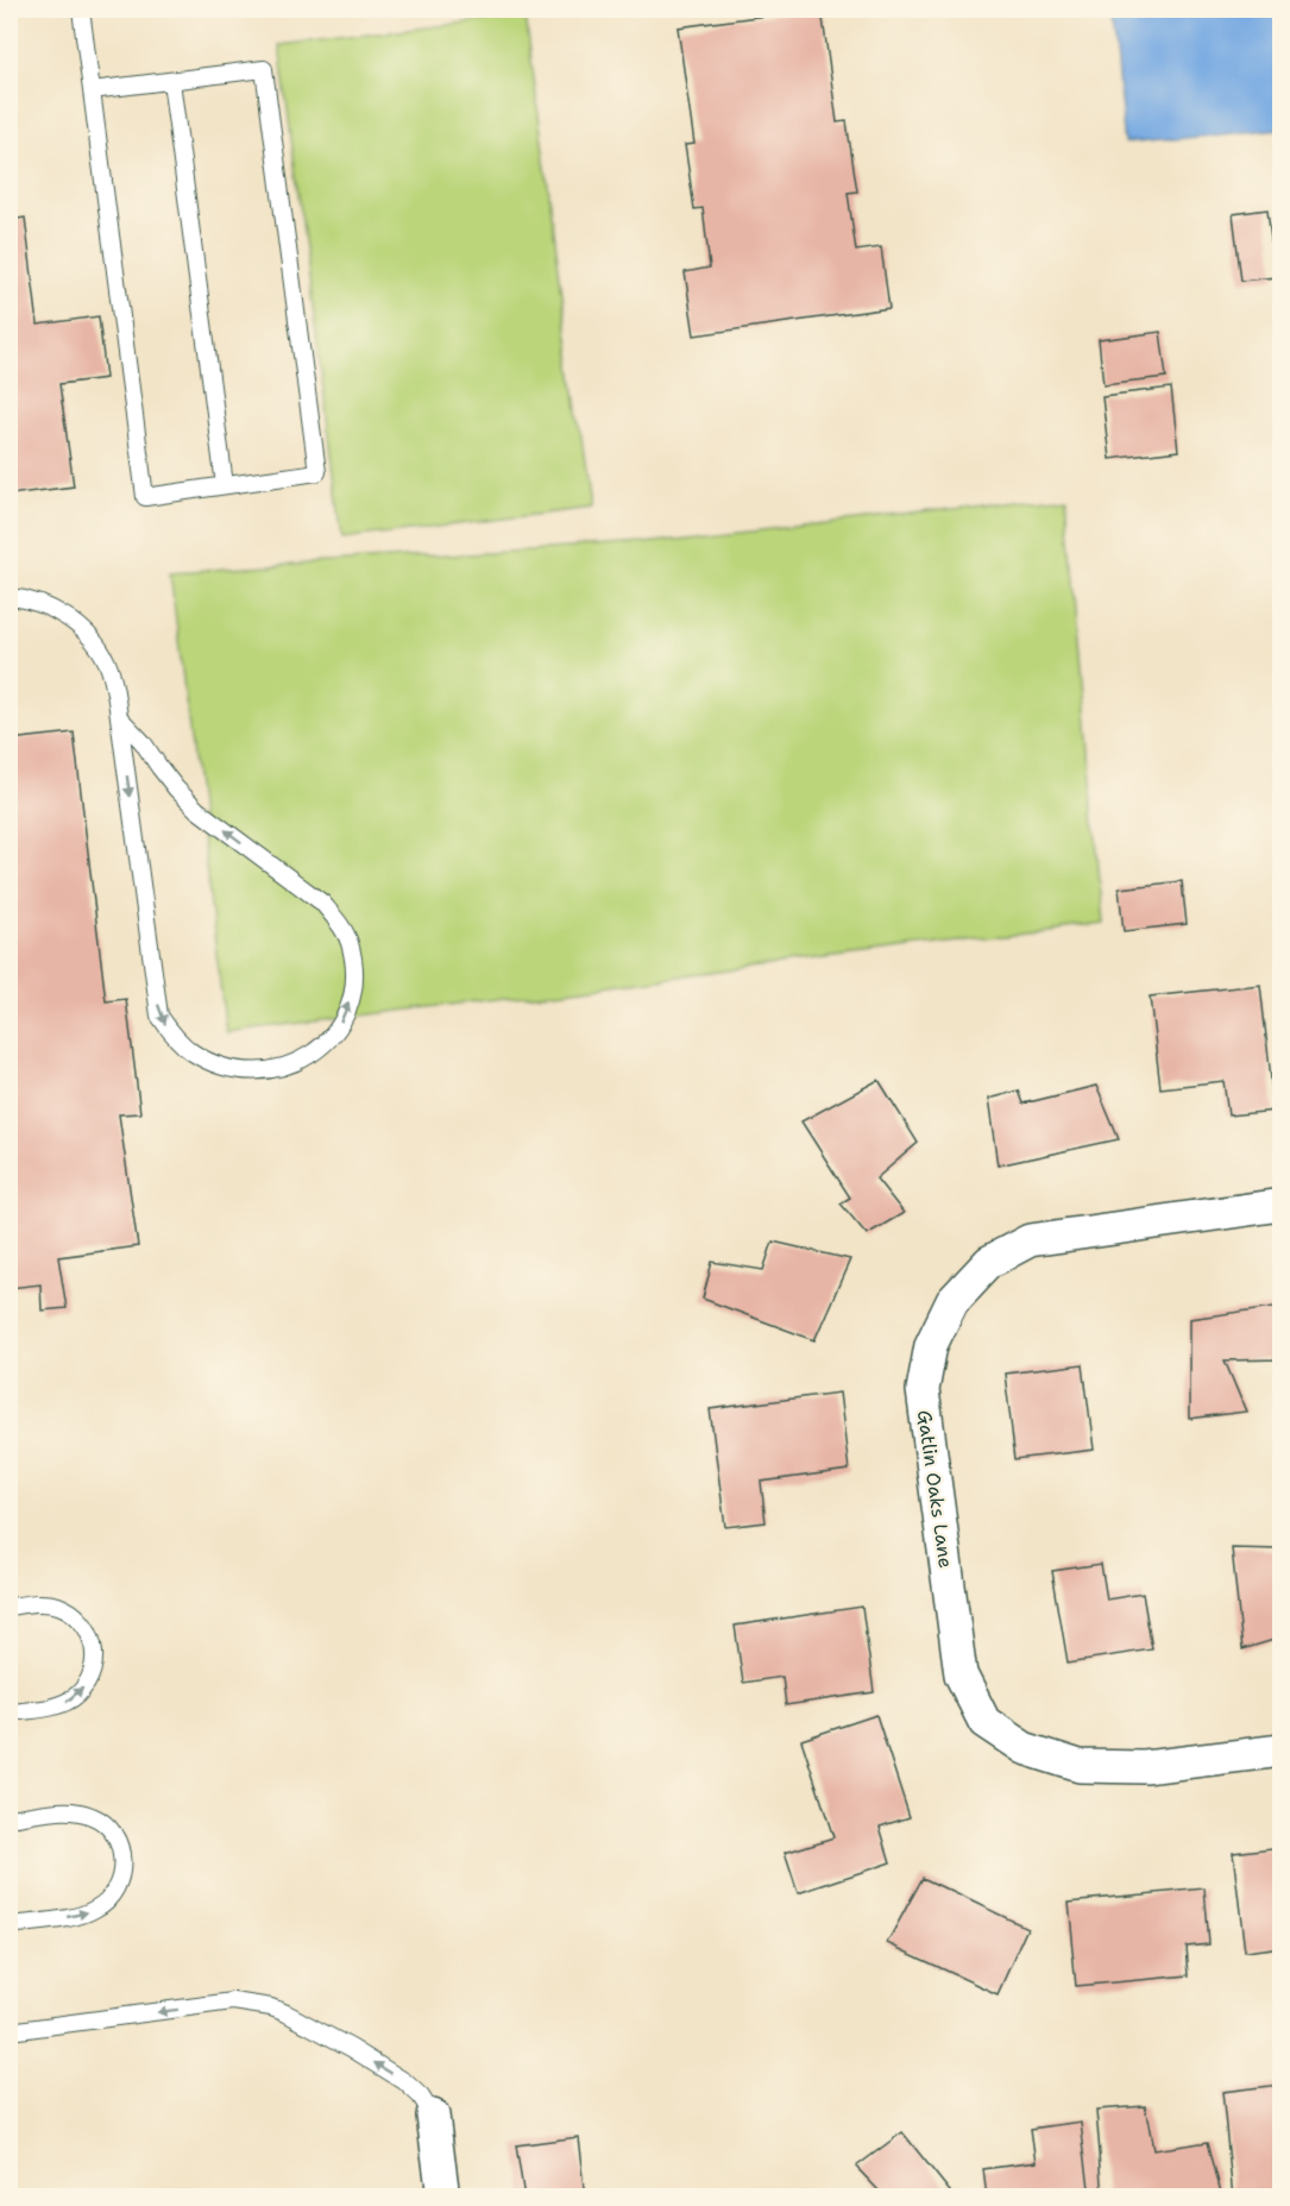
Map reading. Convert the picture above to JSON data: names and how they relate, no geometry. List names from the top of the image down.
{
  "streets": {
    "street": ["Gatlin Oaks Lane"]
  }
}
